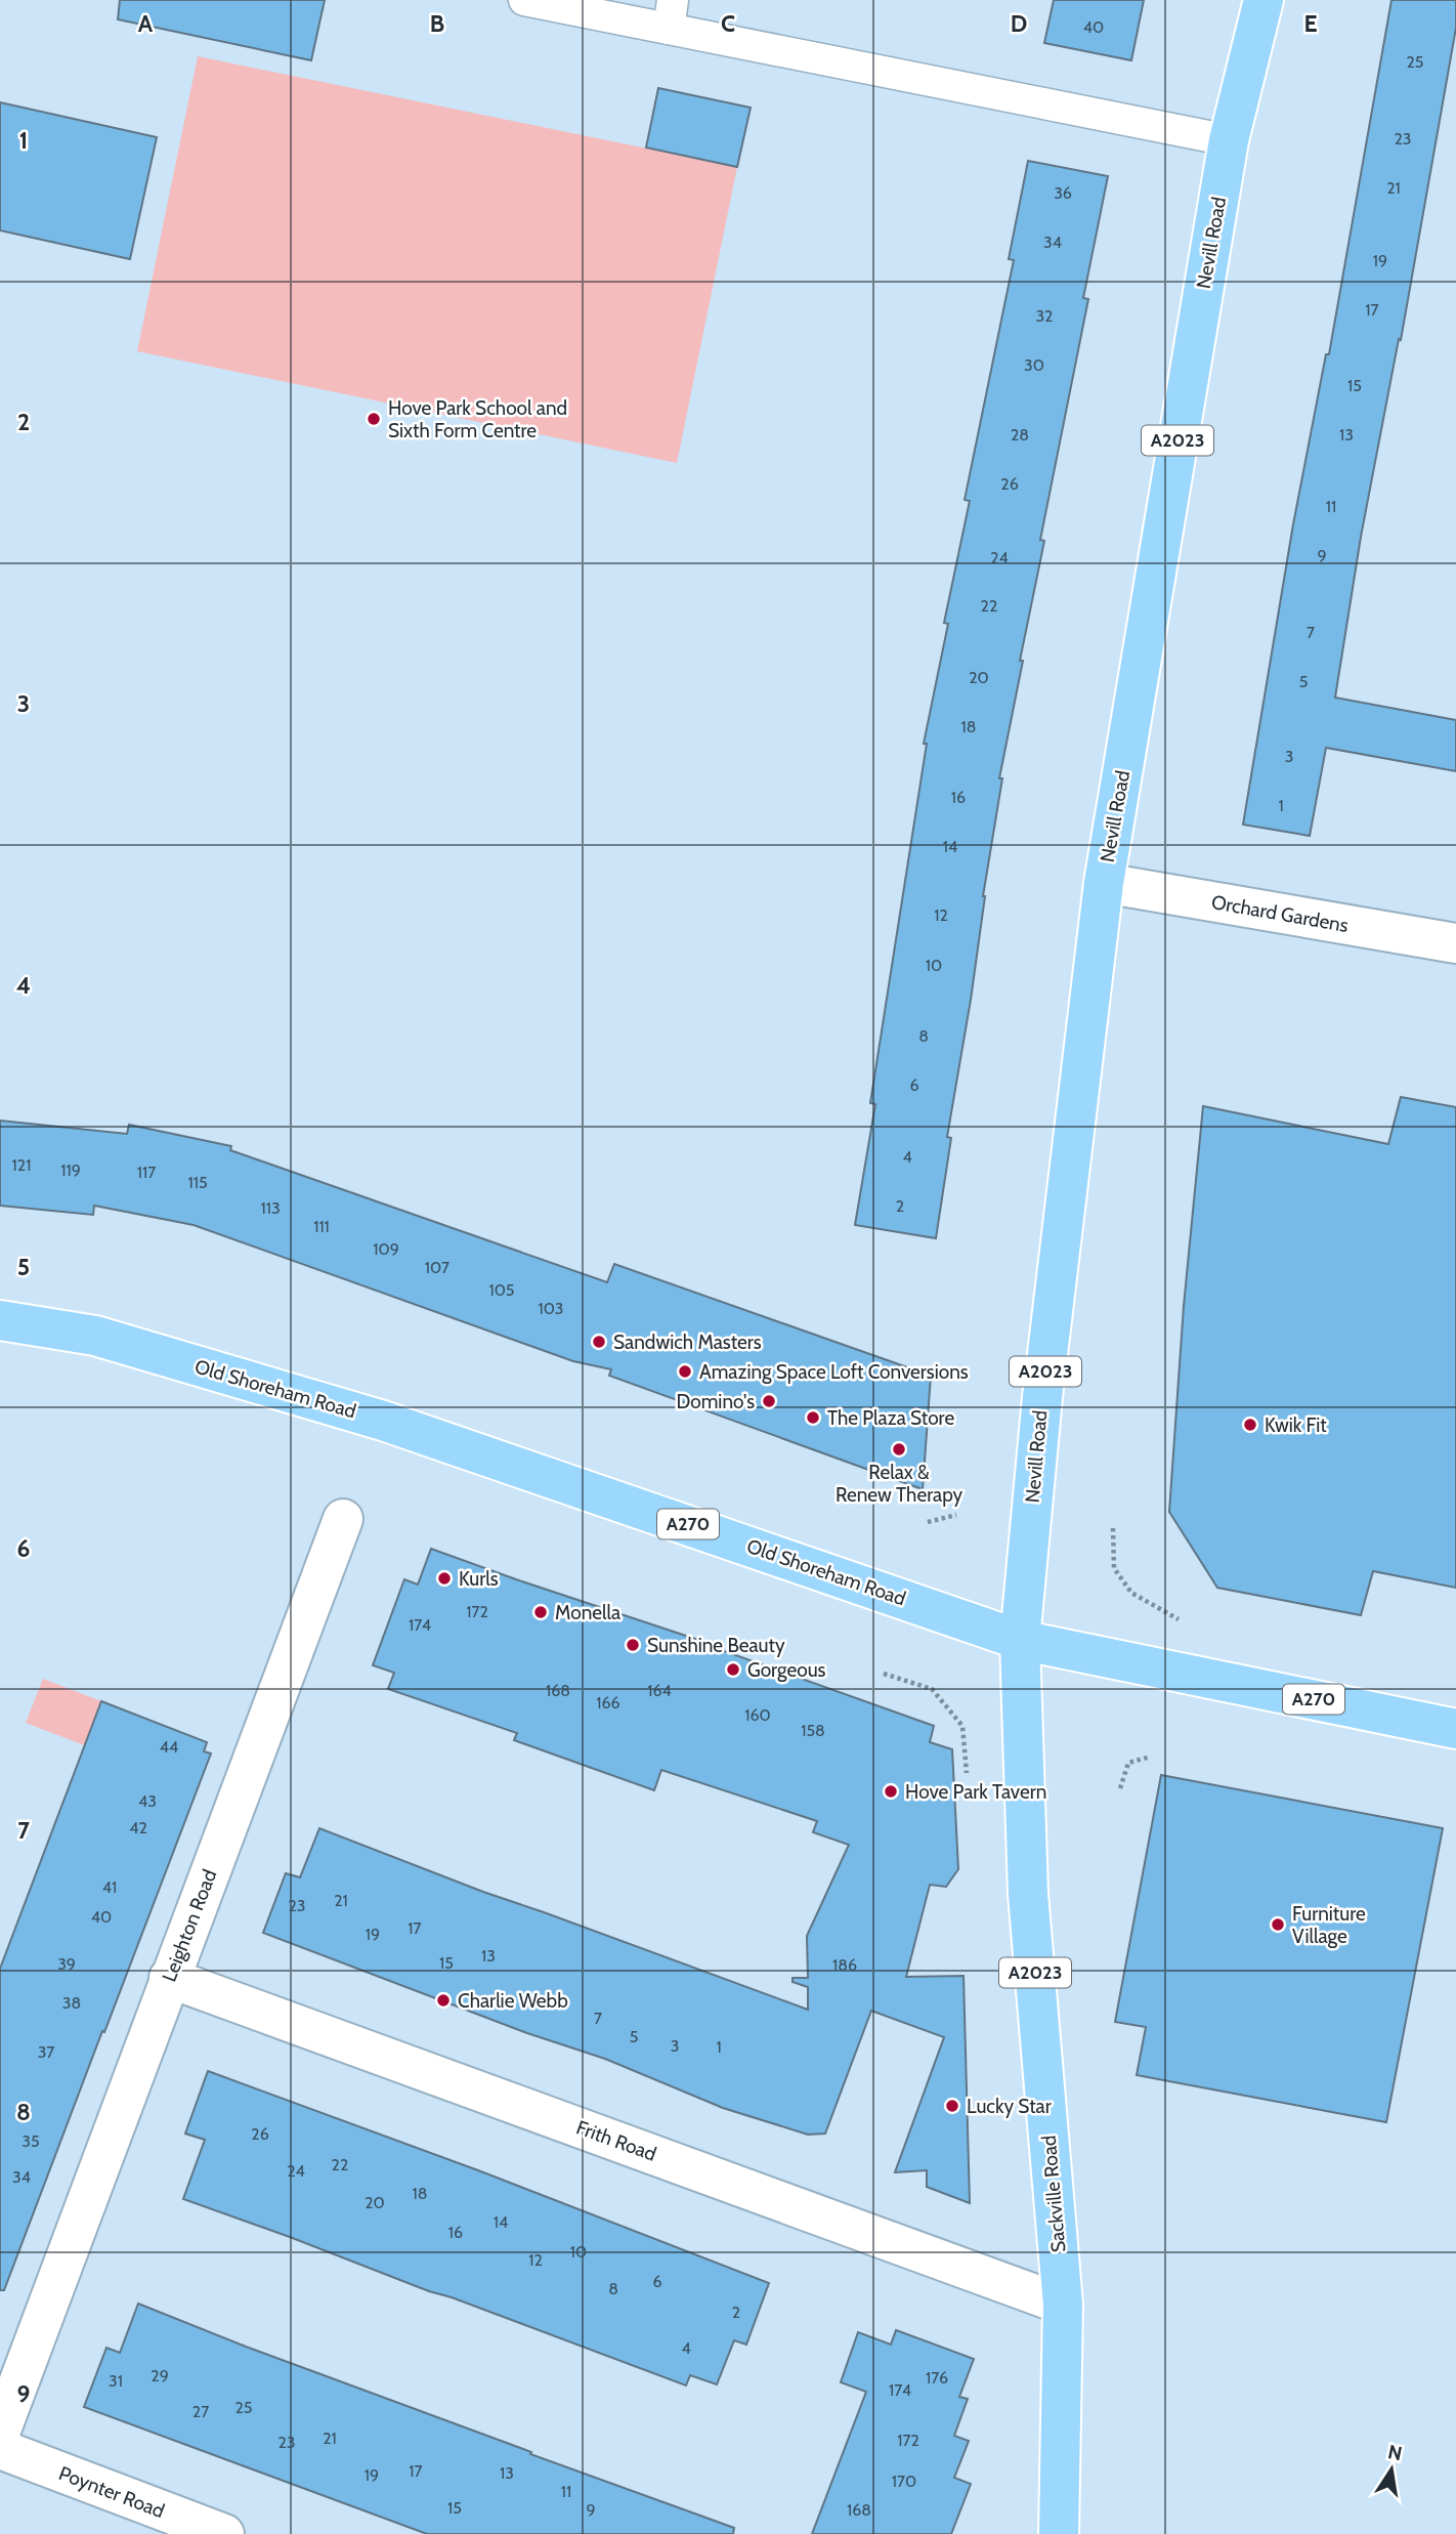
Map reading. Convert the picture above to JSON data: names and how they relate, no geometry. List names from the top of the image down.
{
  "streets": {
    "main road": [
      "Nevill Road",
      "A2023",
      "Old Shoreham Road",
      "A270",
      "Sackville Road"
    ],
    "street": [
      "Orchard Gardens",
      "Leighton Road",
      "Frith Road",
      "Poynter Road"
    ]
  },
  "crossings": [
    ["Nevill Road", "Orchard Gardens"],
    ["Nevill Road", "Old Shoreham Road"],
    ["Nevill Road", "Sackville Road"],
    ["Old Shoreham Road", "Sackville Road"],
    ["Leighton Road", "Frith Road"],
    ["Frith Road", "Sackville Road"]
  ],
  "places": [
    "Hove Park School and Sixth Form Centre",
    "Sandwich Masters",
    "Amazing Space Loft Conversions",
    "Domino's",
    "The Plaza Store",
    "Kwik Fit",
    "Relax & Renew Therapy",
    "Kurls",
    "Monella",
    "Sunshine Beauty",
    "Gorgeous",
    "Hove Park Tavern",
    "Furniture Village",
    "Charlie Webb",
    "Lucky Star"
  ],
  "house_numbers": [
    "40",
    "25",
    "23",
    "21",
    "36",
    "34",
    "19",
    "17",
    "32",
    "30",
    "15",
    "28",
    "13",
    "26",
    "11",
    "9",
    "24",
    "22",
    "7",
    "20",
    "5",
    "18",
    "3",
    "16",
    "1",
    "14",
    "12",
    "10",
    "8",
    "6",
    "4",
    "121",
    "119",
    "117",
    "115",
    "2",
    "113",
    "111",
    "109",
    "107",
    "105",
    "103",
    "172",
    "174",
    "168",
    "164",
    "166",
    "160",
    "158",
    "44",
    "43",
    "42",
    "41",
    "21",
    "23",
    "40",
    "17",
    "19",
    "13",
    "15",
    "39",
    "186",
    "38",
    "7",
    "5",
    "3",
    "1",
    "37",
    "26",
    "35",
    "22",
    "24",
    "34",
    "18",
    "20",
    "14",
    "16",
    "10",
    "12",
    "6",
    "8",
    "2",
    "4",
    "29",
    "176",
    "31",
    "174",
    "25",
    "27",
    "21",
    "172",
    "23",
    "17",
    "13",
    "19",
    "170",
    "11",
    "15",
    "9",
    "168"
  ],
  "north": "top",
  "grid": {
    "columns": [
      "A",
      "B",
      "C",
      "D",
      "E"
    ],
    "rows": [
      "1",
      "2",
      "3",
      "4",
      "5",
      "6",
      "7",
      "8",
      "9"
    ]
  }
}
